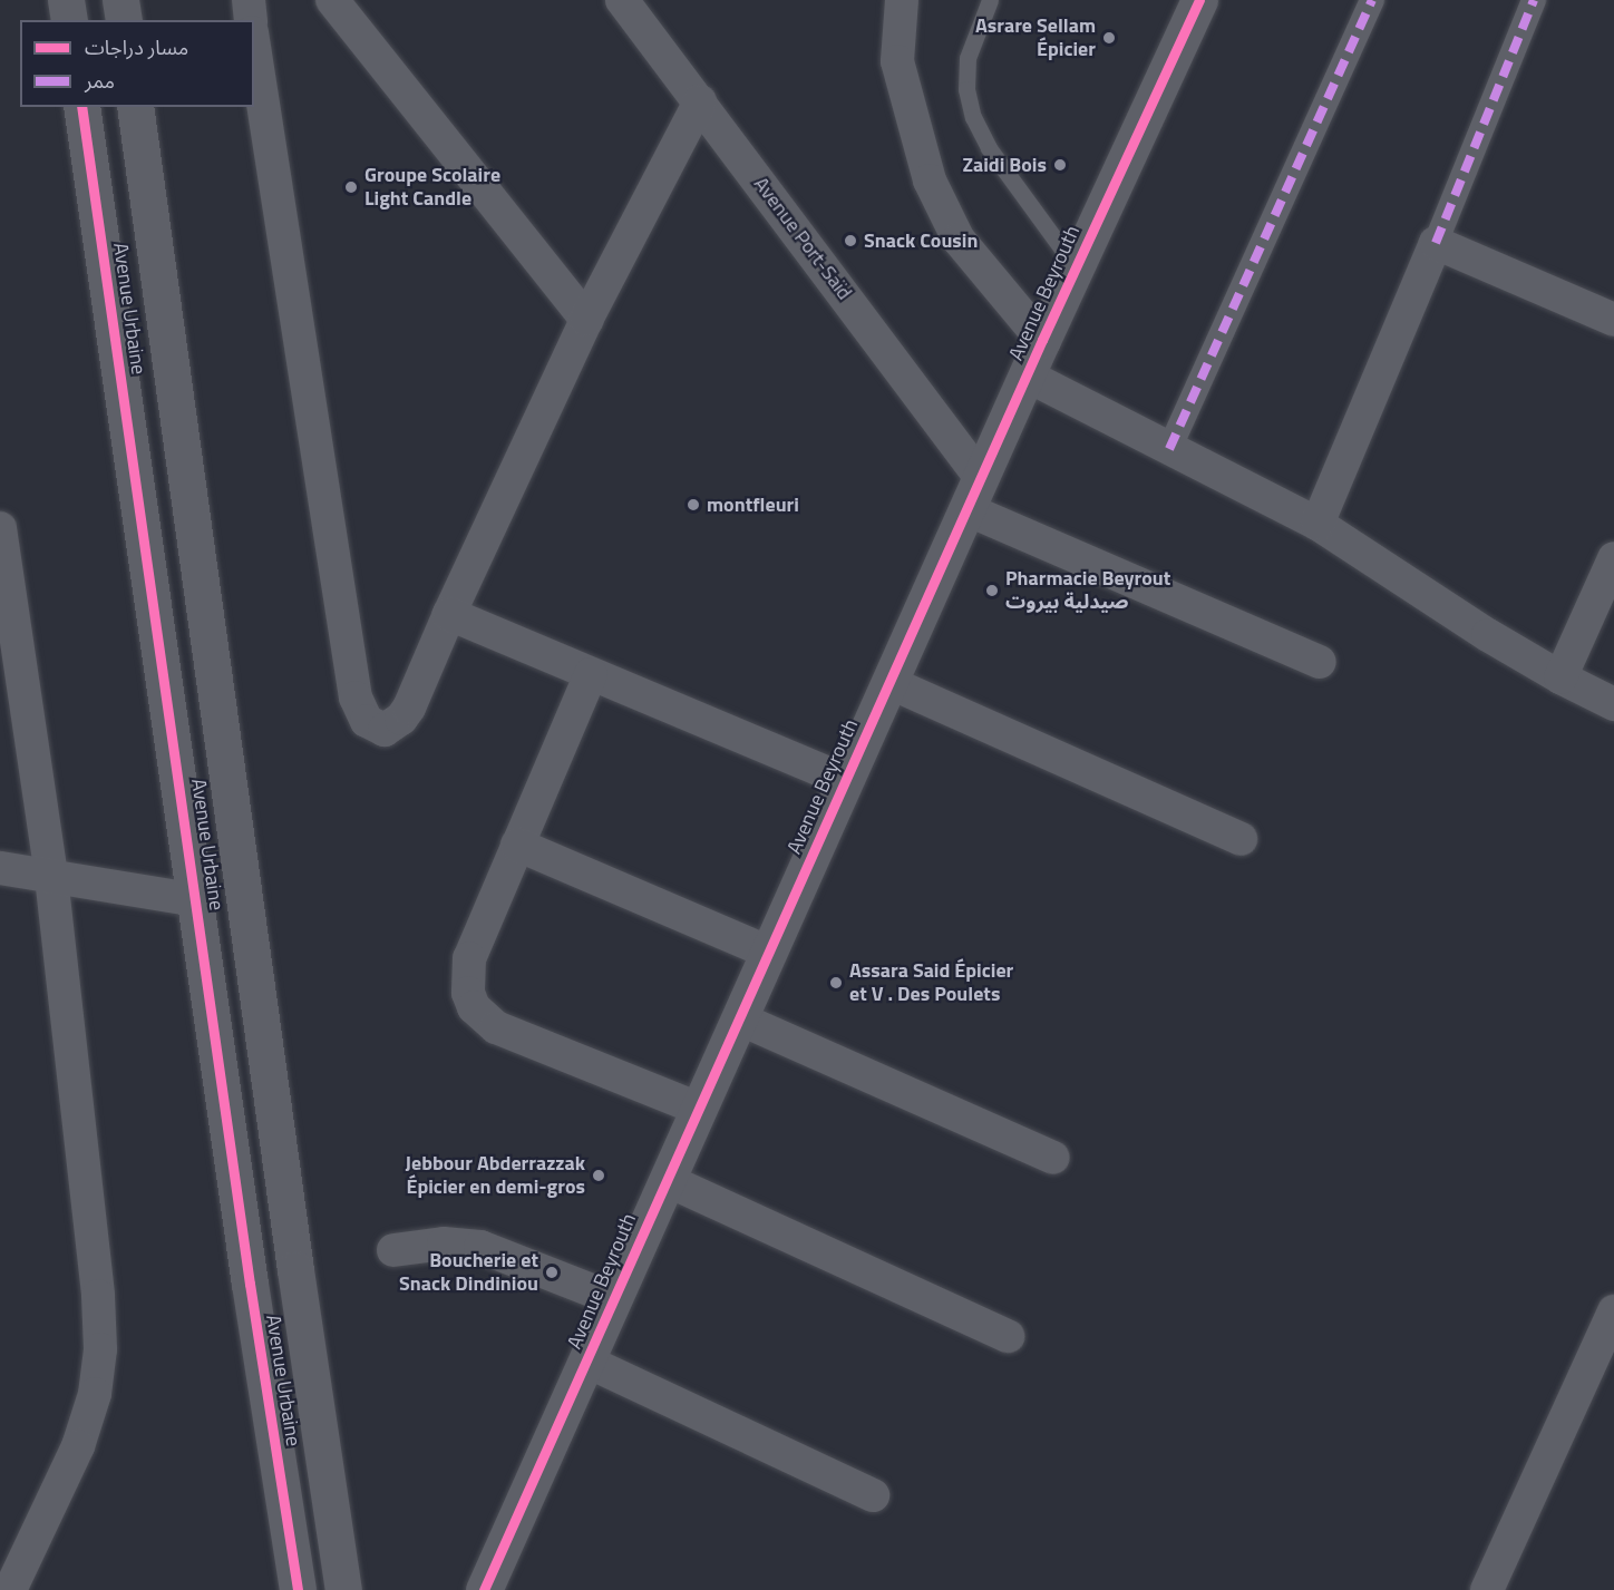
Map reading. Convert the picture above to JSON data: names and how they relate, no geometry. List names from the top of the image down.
{
  "streets": {
    "street": ["Avenue Port-Saïd", "Avenue Beyrouth", "Avenue Urbaine"]
  },
  "crossings": [
    ["Avenue Port-Saïd", "Avenue Beyrouth"]
  ],
  "places": [
    "Asrare Sellam Épicier",
    "Zaidi Bois",
    "Groupe Scolaire Light Candle",
    "Snack Cousin",
    "montfleuri",
    "Pharmacie Beyrout صيدلية بيروت",
    "Assara Said Épicier et V . Des Poulets",
    "Jebbour Abderrazzak Épicier en demi-gros",
    "Boucherie et Snack Dindiniou"
  ],
  "legend": ["مسار دراجات", "ممر"]
}
